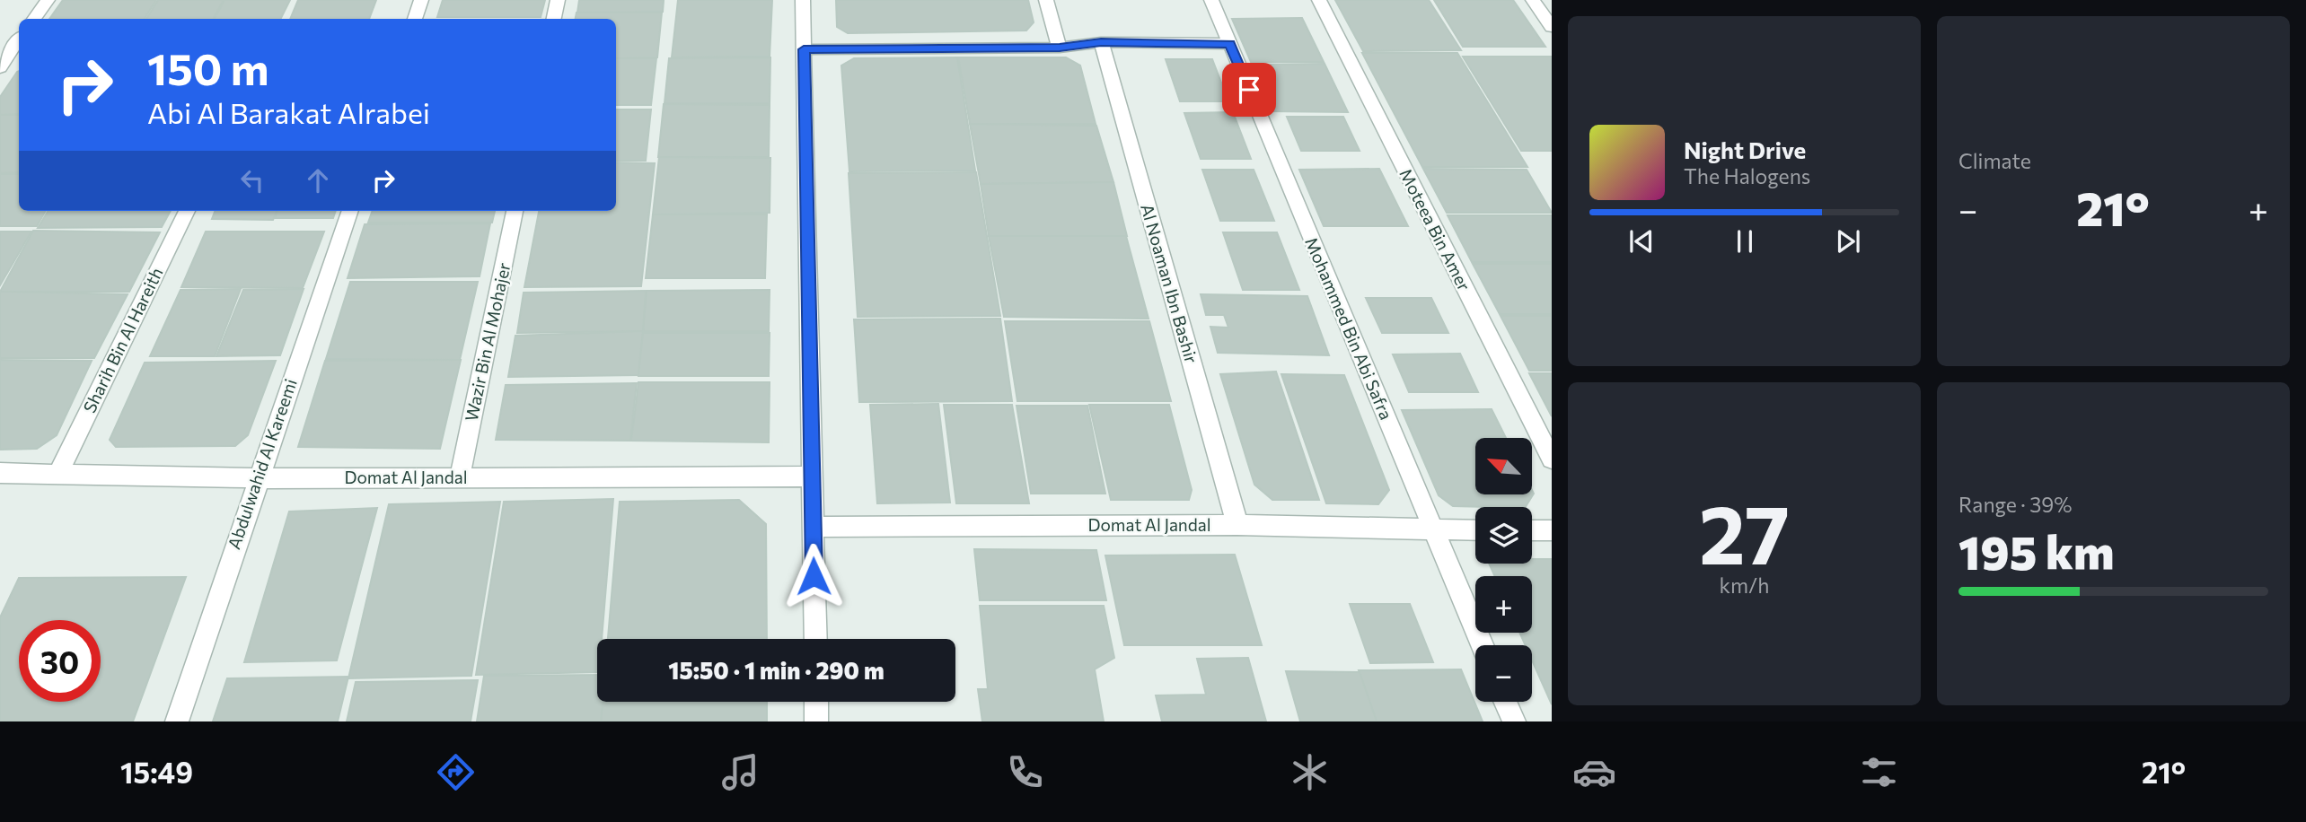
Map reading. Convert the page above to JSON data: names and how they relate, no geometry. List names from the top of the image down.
{
  "streets": {
    "street": [
      "Moteea Bin Amer",
      "Al Noaman Ibn Bashir",
      "Mohammed Bin Abi Safra",
      "Sharih Bin Al Hareith",
      "Wazir Bin Al Mohajer",
      "Abdulwahid Al Kareemi",
      "Domat Al Jandal"
    ]
  },
  "crossings": [
    ["Al Noaman Ibn Bashir", "Domat Al Jandal"],
    ["Mohammed Bin Abi Safra", "Domat Al Jandal"],
    ["Sharih Bin Al Hareith", "Domat Al Jandal"],
    ["Wazir Bin Al Mohajer", "Domat Al Jandal"],
    ["Abdulwahid Al Kareemi", "Domat Al Jandal"]
  ],
  "north": "top left",
  "page": {
    "tile": [
      "Climate",
      ["27", "km/h"],
      ["Range · 39%", "195 km"]
    ],
    "turn": ["150 m", "Abi Al Barakat Alrabei"],
    "song": ["Night Drive", "The Halogens"],
    "heat": ["−", "21°", "+"],
    "map_buttons": ["+", "−"],
    "limit": "30",
    "trip": "15:50 · 1 min · 290 m",
    "tabs": ["15:49", "21°"]
  }
}
